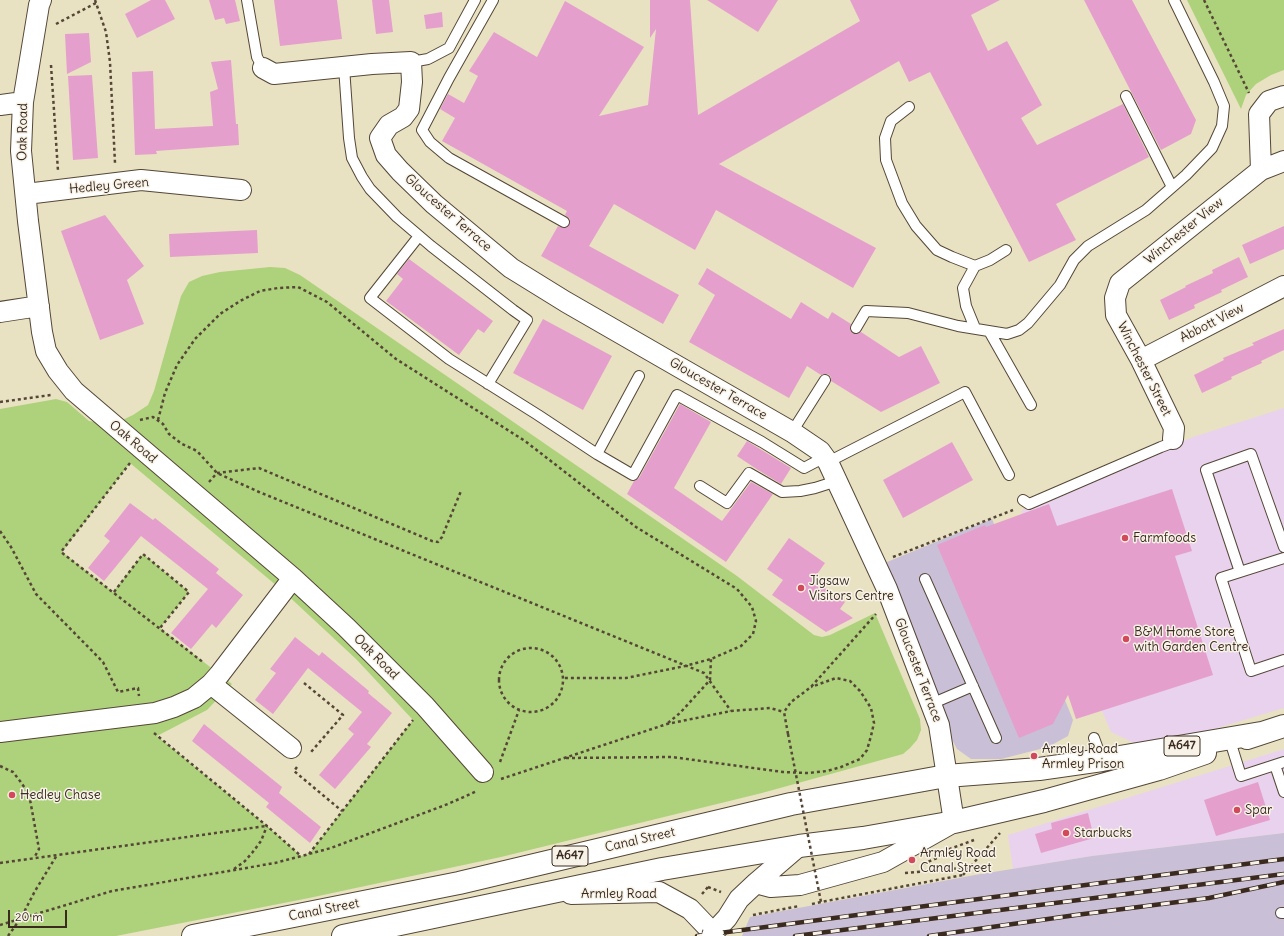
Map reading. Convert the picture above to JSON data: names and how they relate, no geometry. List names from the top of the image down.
{
  "streets": {
    "main road": ["A647", "Canal Street"],
    "street": [
      "Oak Road",
      "Hedley Green",
      "Gloucester Terrace",
      "Winchester View",
      "Abbott View",
      "Winchester Street",
      "Armley Road"
    ]
  },
  "crossings": [
    ["Oak Road", "Hedley Green"],
    ["Gloucester Terrace", "A647"],
    ["Gloucester Terrace", "Canal Street"],
    ["Winchester View", "Winchester Street"],
    ["Abbott View", "Winchester Street"],
    ["A647", "Canal Street"],
    ["A647", "Armley Road"]
  ],
  "places": [
    "Farmfoods",
    "Jigsaw Visitors Centre",
    "B&M Home Store with Garden Centre",
    "Armley Road Armley Prison",
    "Hedley Chase",
    "Spar",
    "Starbucks",
    "Armley Road Canal Street"
  ],
  "scale_bar": "20 m"
}
